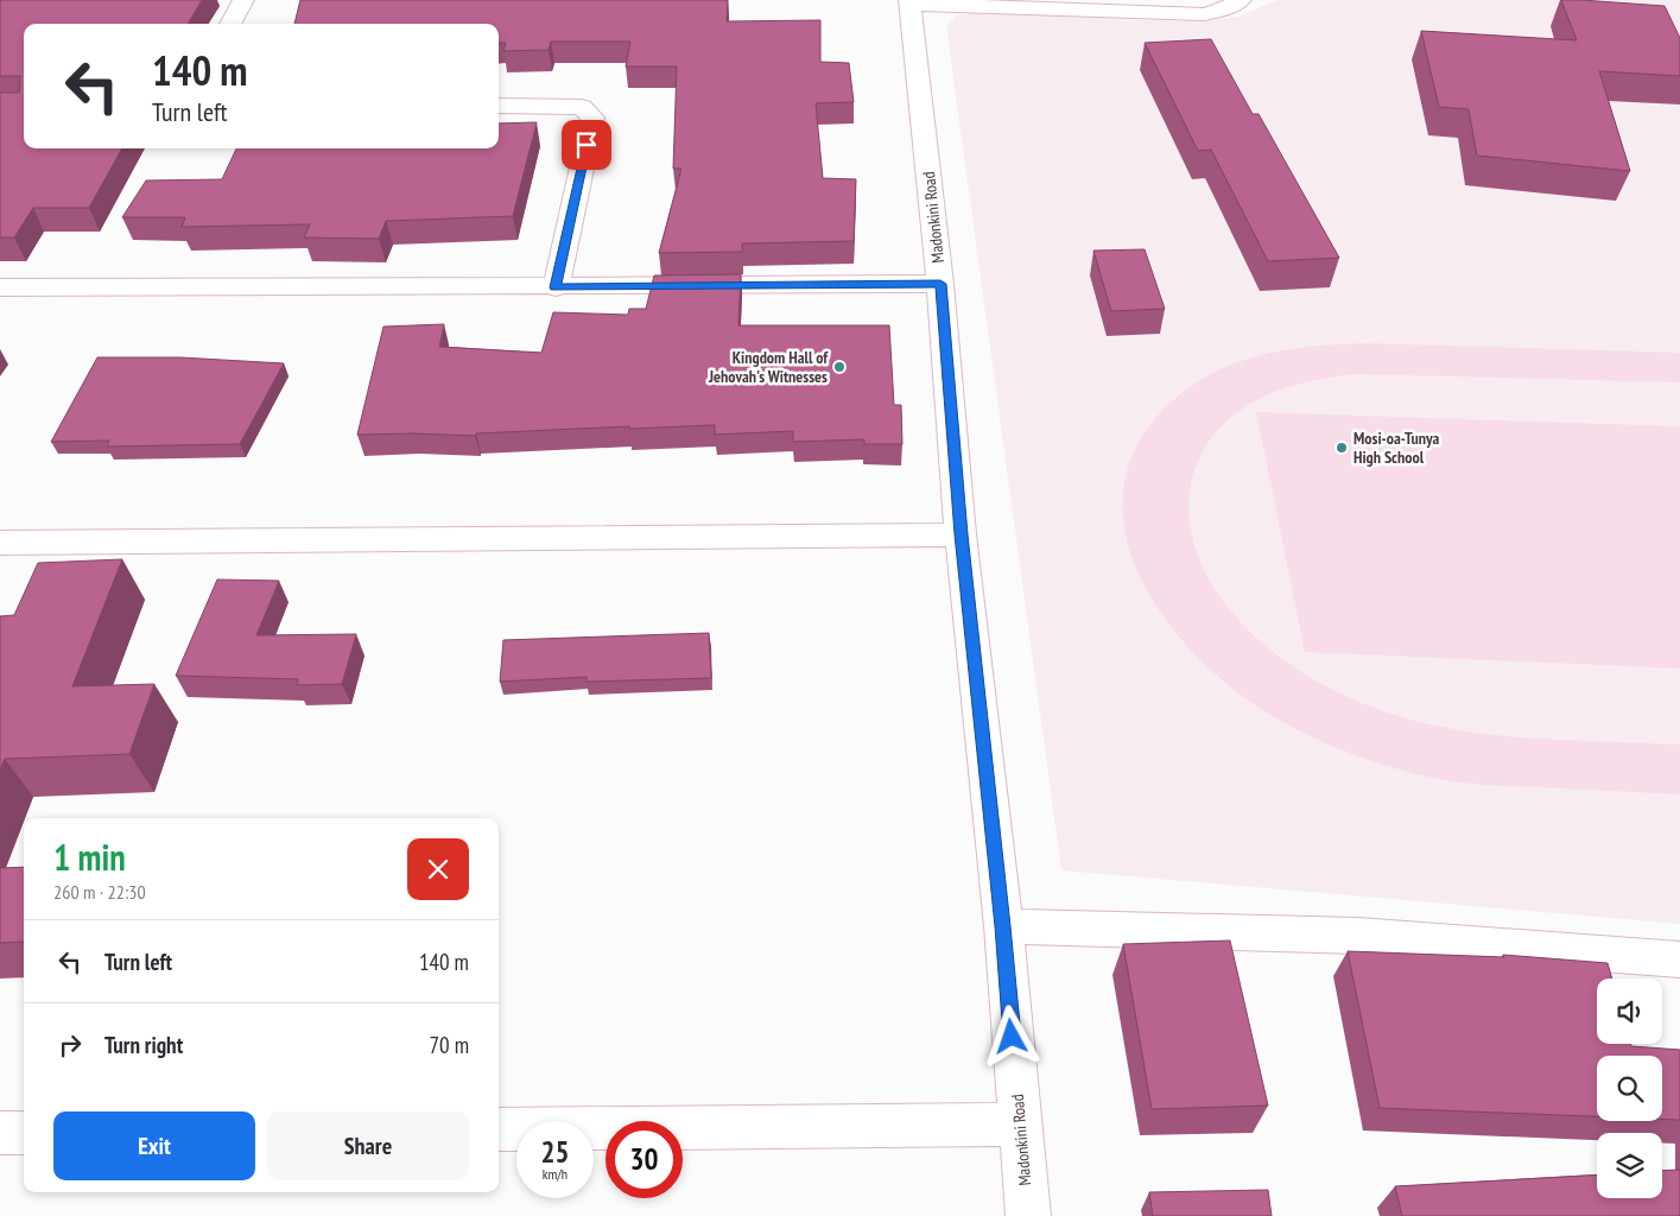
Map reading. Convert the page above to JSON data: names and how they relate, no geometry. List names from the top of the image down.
{
  "streets": {
    "street": ["Madonkini Road"]
  },
  "places": ["Kingdom Hall of Jehovah's Witnesses", "Mosi-oa-Tunya High School"],
  "page": {
    "turn": ["140 m", "Turn left"],
    "heading": ["1 min", "260 m · 22:30"],
    "list": [
      {
        "name": "Turn left",
        "value": "140 m"
      },
      {
        "name": "Turn right",
        "value": "70 m"
      }
    ],
    "buttons": ["Exit", "Share"],
    "speed": "25 km/h",
    "limit": "30"
  }
}
